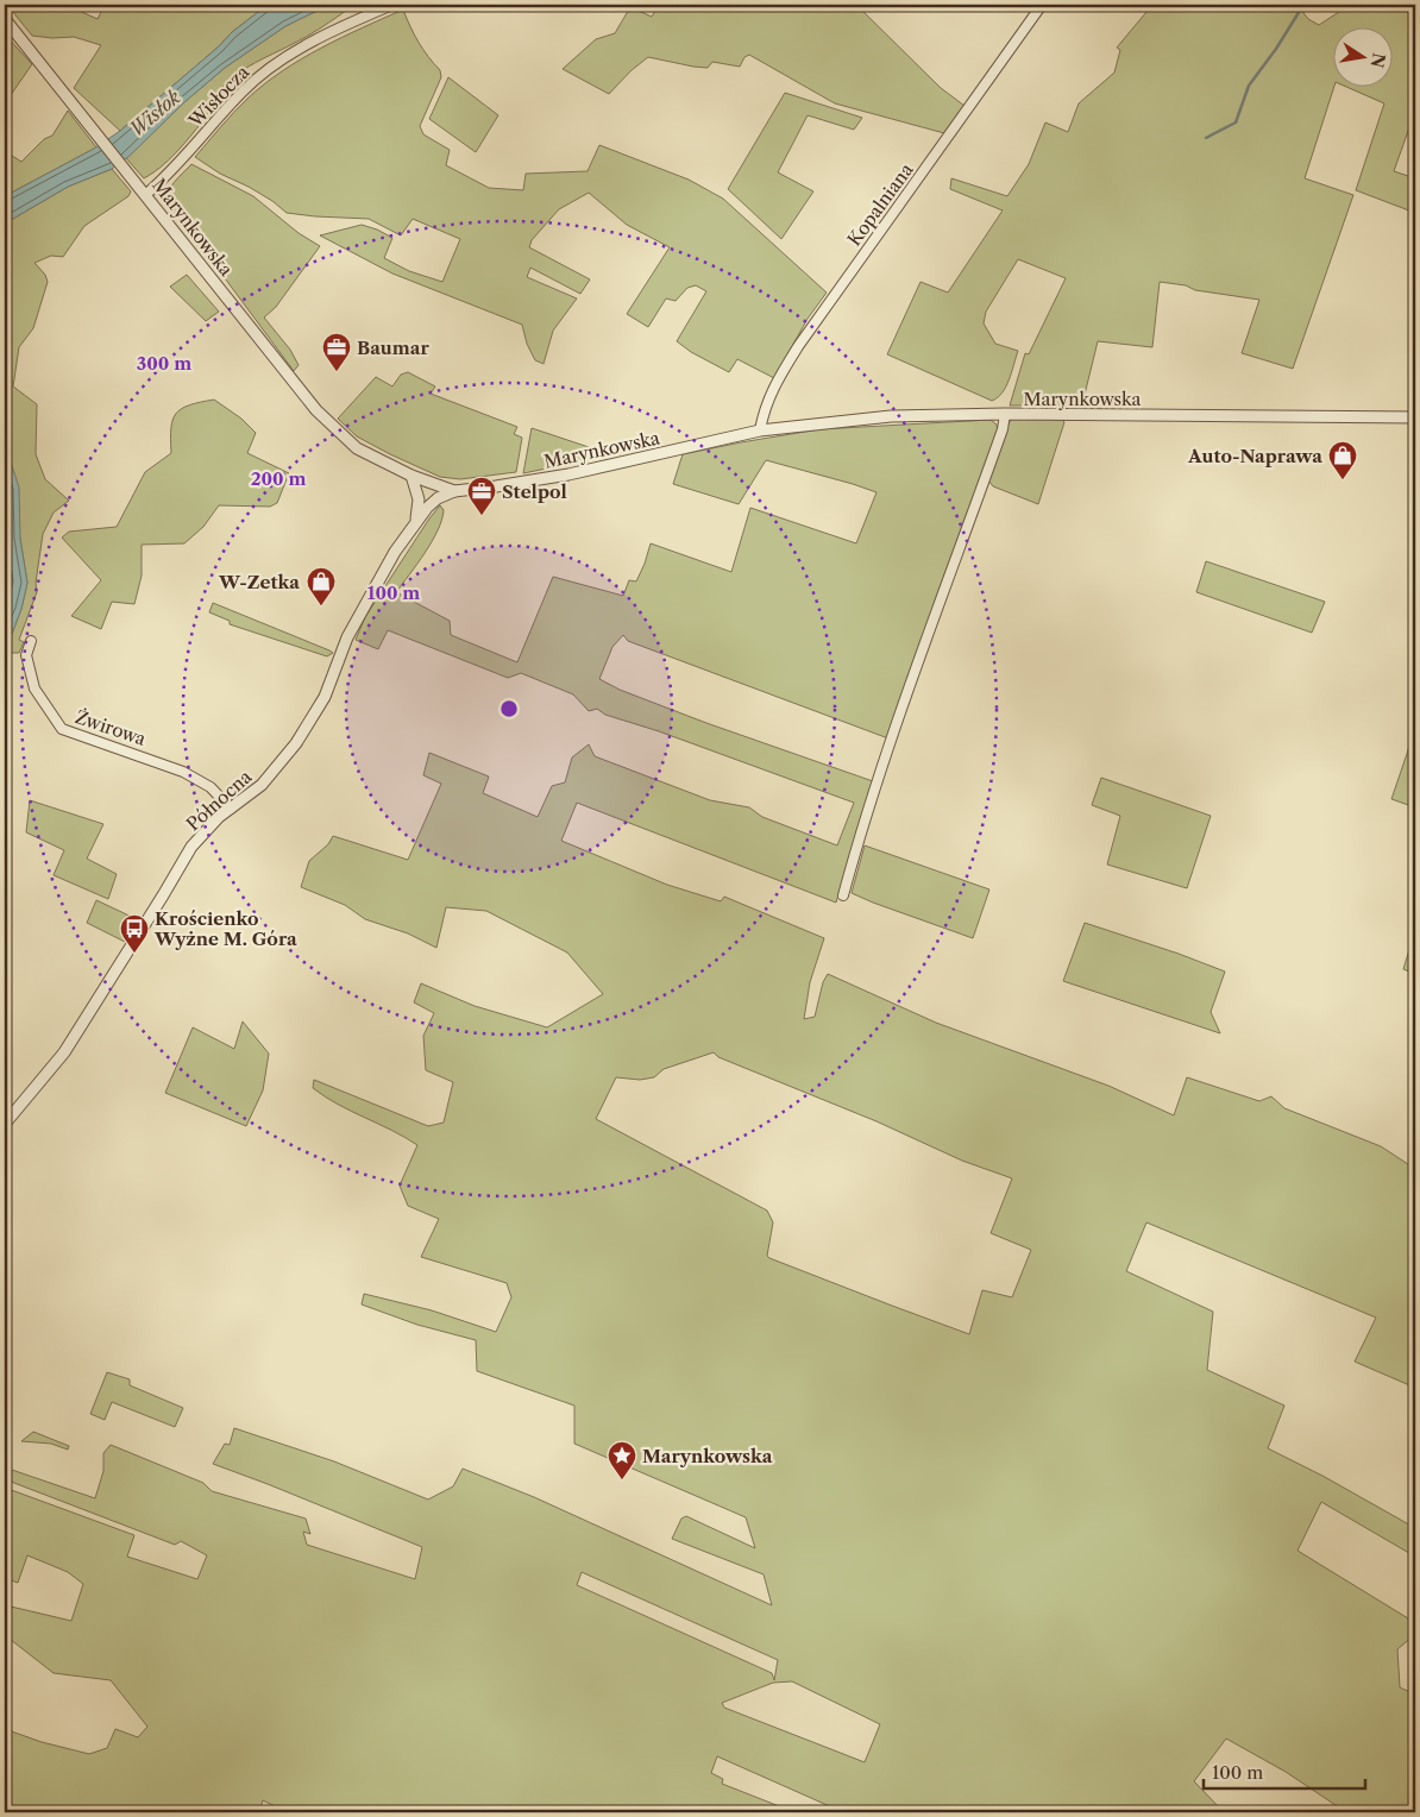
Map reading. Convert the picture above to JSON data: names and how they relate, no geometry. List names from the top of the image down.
{
  "streets": {
    "street": [
      "Wisłocza",
      "Kopalniana",
      "Marynkowska",
      "Żwirowa",
      "Północna"
    ]
  },
  "crossings": [
    ["Wisłocza", "Marynkowska"],
    ["Kopalniana", "Marynkowska"],
    ["Marynkowska", "Północna"],
    ["Żwirowa", "Północna"]
  ],
  "water": ["Wisłok"],
  "places": {
    "office": ["Baumar", "Stelpol"],
    "shop": ["Auto-Naprawa", "W-Zetka"],
    "bus stop": ["Krościenko Wyżne M. Góra"],
    "place": ["Marynkowska"]
  },
  "scale_bar": "100 m",
  "north": "right",
  "rings": ["300 m", "200 m", "100 m"]
}
